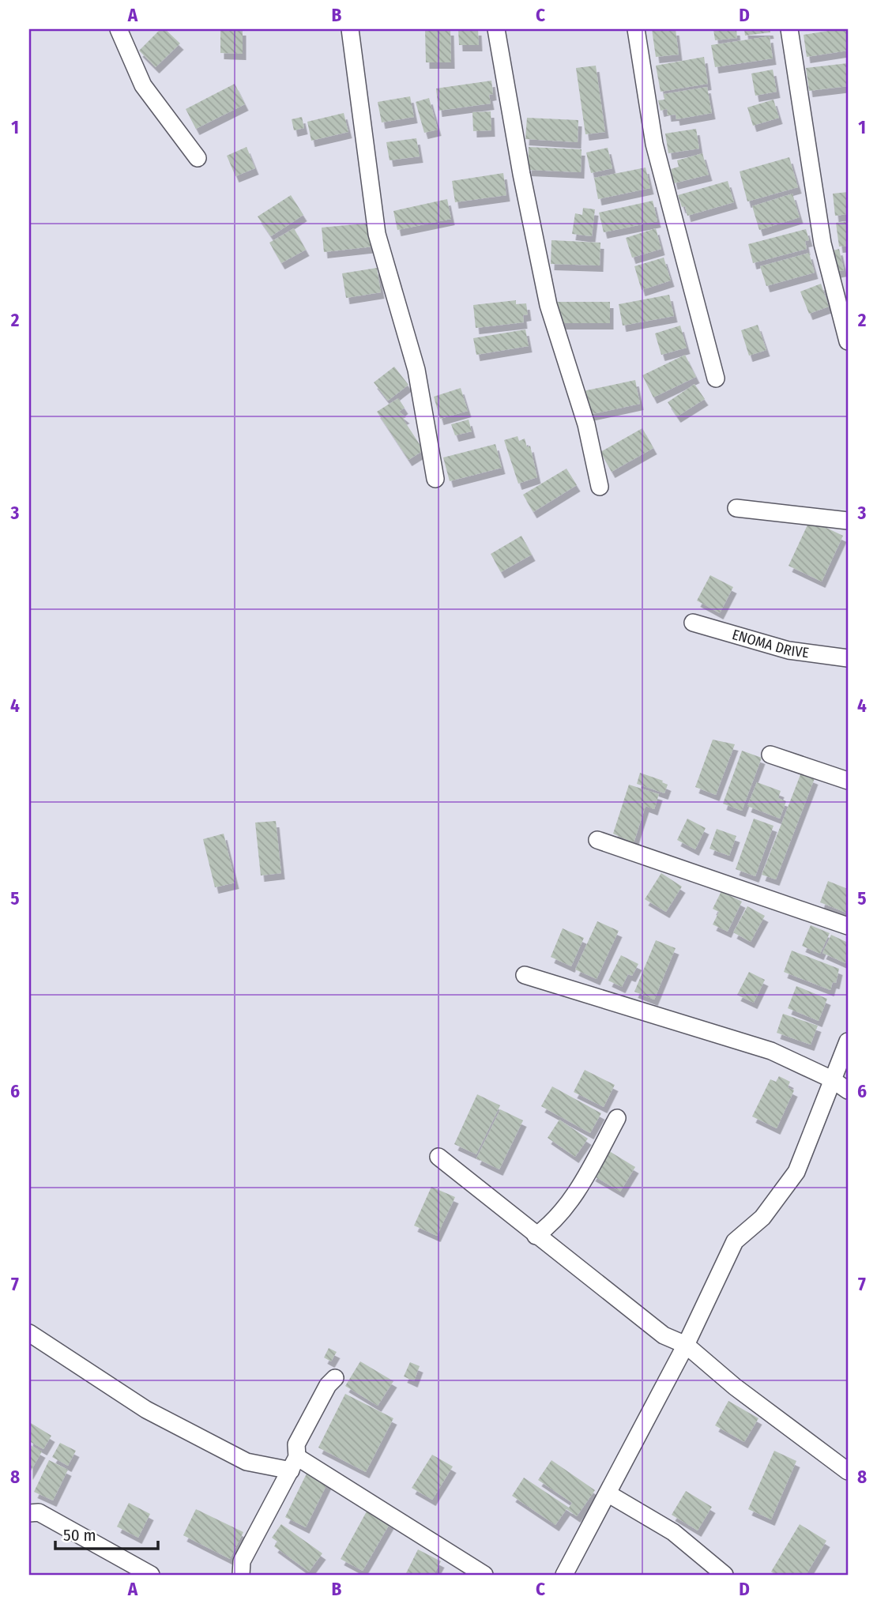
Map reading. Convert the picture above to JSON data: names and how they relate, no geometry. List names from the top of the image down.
{
  "streets": {
    "street": ["ENOMA DRIVE"]
  },
  "scale_bar": "50 m",
  "grid": {
    "columns": [
      "A",
      "B",
      "C",
      "D"
    ],
    "rows": [
      "1",
      "2",
      "3",
      "4",
      "5",
      "6",
      "7",
      "8"
    ]
  }
}
